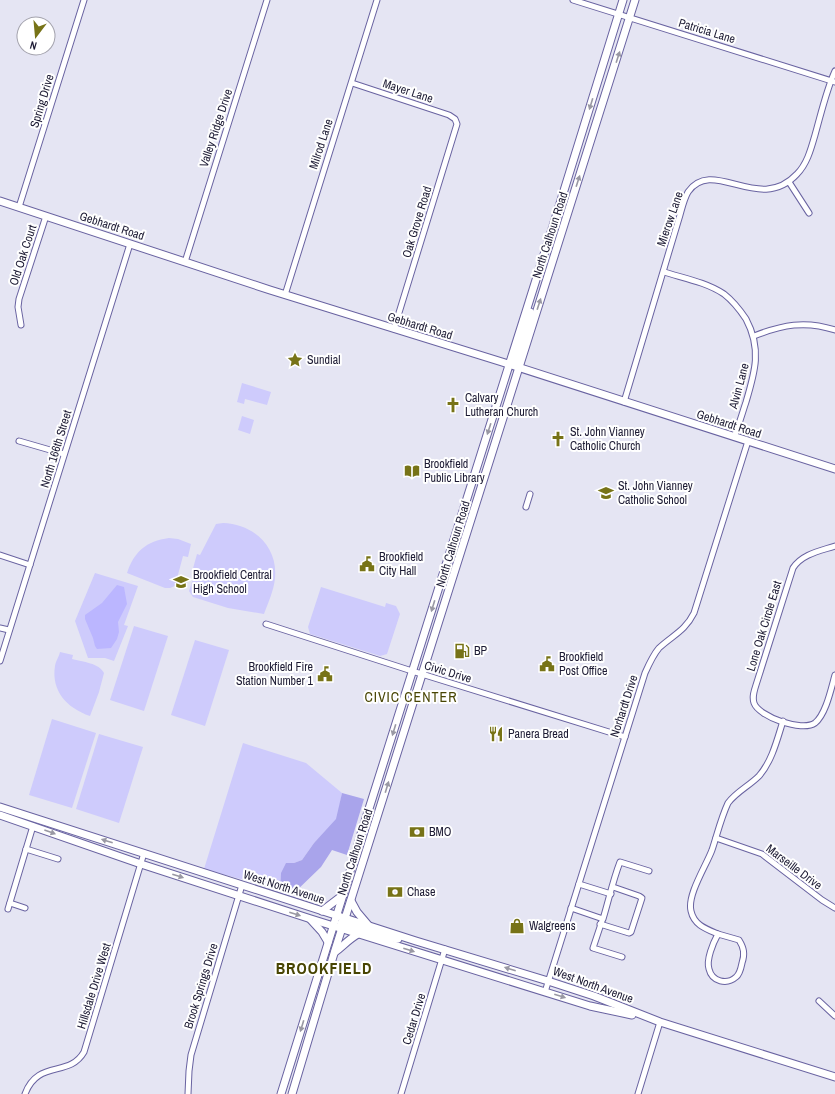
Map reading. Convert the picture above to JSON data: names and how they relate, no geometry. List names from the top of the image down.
{
  "streets": {
    "main road": ["Gebhardt Road", "North Calhoun Road", "West North Avenue"],
    "street": [
      "Patricia Lane",
      "Mayer Lane",
      "Spring Drive",
      "Valley Ridge Drive",
      "Milrod Lane",
      "Mierow Lane",
      "Oak Grove Road",
      "Old Oak Court",
      "Alvin Lane",
      "North 166th Street",
      "Lone Oak Circle East",
      "Civic Drive",
      "Norhardt Drive",
      "Marseille Drive",
      "Hillsdale Drive West",
      "Brook Springs Drive",
      "Cedar Drive"
    ]
  },
  "crossings": [
    ["Patricia Lane", "Mierow Lane"],
    ["Patricia Lane", "North Calhoun Road"],
    ["Mayer Lane", "Milrod Lane"],
    ["Mayer Lane", "Oak Grove Road"],
    ["Spring Drive", "Gebhardt Road"],
    ["Valley Ridge Drive", "Gebhardt Road"],
    ["Milrod Lane", "Gebhardt Road"],
    ["Mierow Lane", "Gebhardt Road"],
    ["Mierow Lane", "Alvin Lane"],
    ["Oak Grove Road", "Gebhardt Road"],
    ["Gebhardt Road", "North Calhoun Road"],
    ["Gebhardt Road", "Old Oak Court"],
    ["Gebhardt Road", "Alvin Lane"],
    ["Gebhardt Road", "North 166th Street"],
    ["Gebhardt Road", "Norhardt Drive"],
    ["North Calhoun Road", "Civic Drive"],
    ["North Calhoun Road", "West North Avenue"],
    ["Civic Drive", "Norhardt Drive"],
    ["Norhardt Drive", "West North Avenue"],
    ["West North Avenue", "Hillsdale Drive West"],
    ["West North Avenue", "Brook Springs Drive"],
    ["West North Avenue", "Cedar Drive"]
  ],
  "districts": ["CIVIC CENTER", "BROOKFIELD"],
  "places": {
    "place": ["Sundial"],
    "church": ["Calvary Lutheran Church", "St. John Vianney Catholic Church"],
    "library": ["Brookfield Public Library"],
    "school or university": ["St. John Vianney Catholic School", "Brookfield Central High School"],
    "public building": ["Brookfield City Hall", "Brookfield Post Office", "Brookfield Fire Station Number 1"],
    "fuel station": ["BP"],
    "restaurant": ["Panera Bread"],
    "bank": ["BMO", "Chase"],
    "shop": ["Walgreens"]
  },
  "north": "bottom"
}
